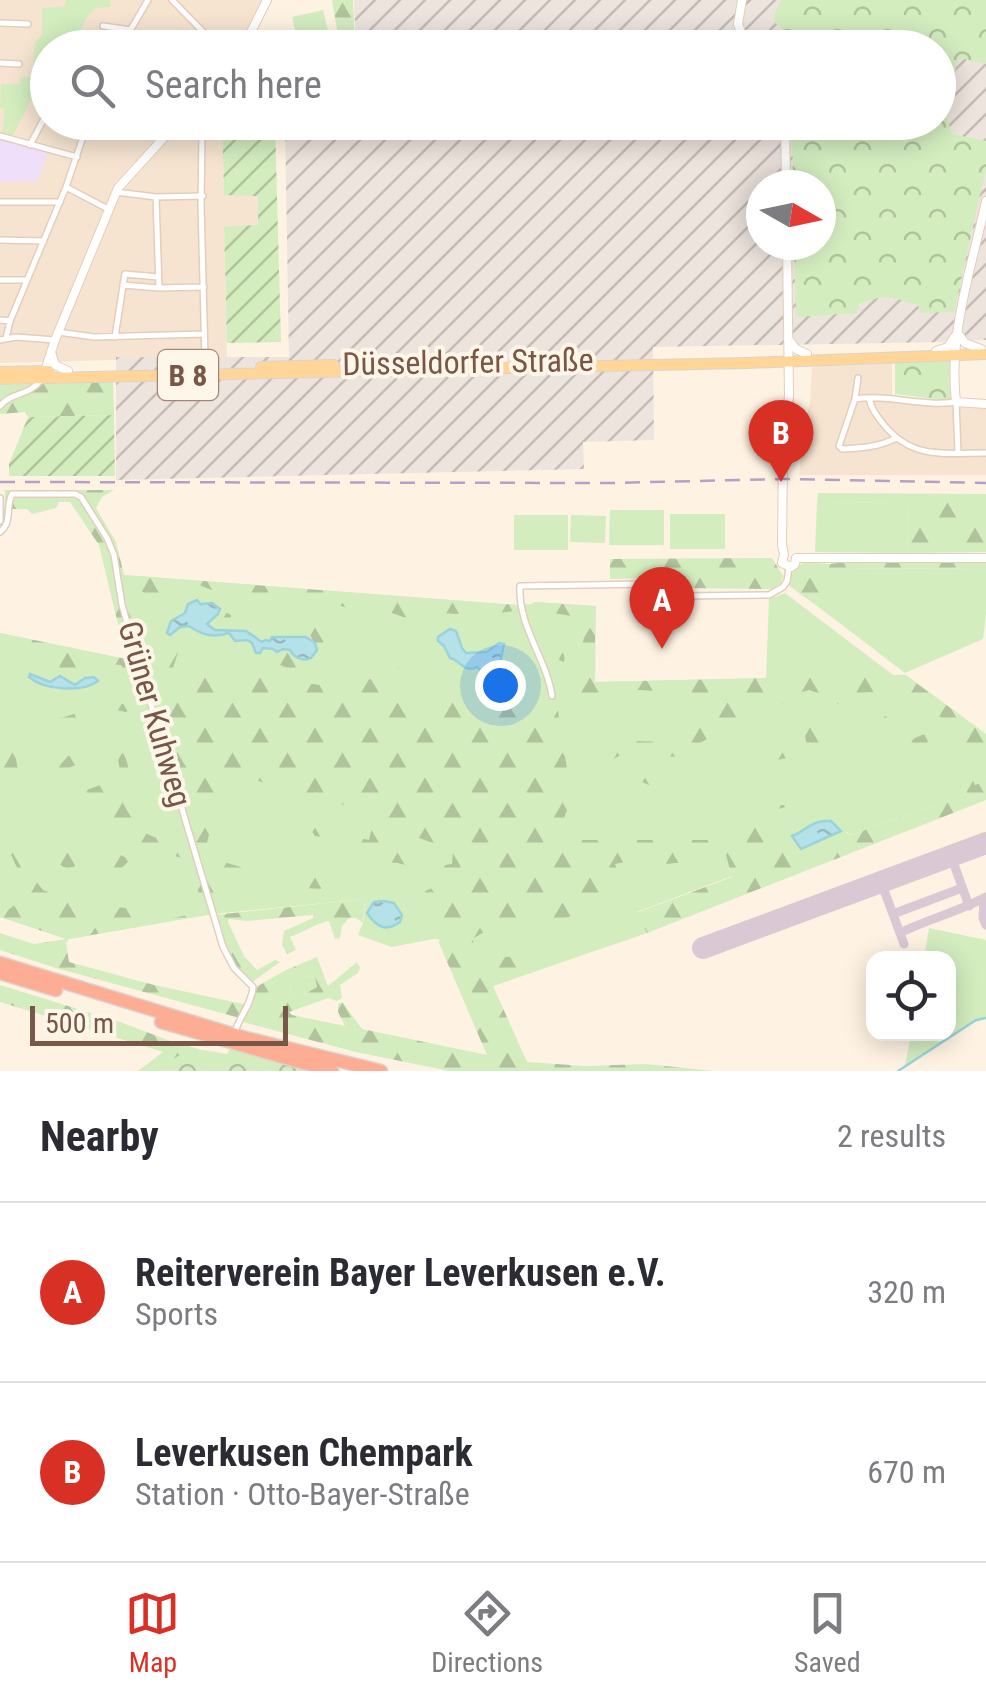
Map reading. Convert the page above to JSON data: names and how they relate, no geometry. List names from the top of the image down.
{
  "streets": {
    "main road": ["Düsseldorfer Straße", "B 8"],
    "street": ["Grüner Kuhweg"]
  },
  "crossings": [
    ["Düsseldorfer Straße", "B 8"]
  ],
  "scale_bar": "500 m",
  "north": "right",
  "page": {
    "search": "Search here",
    "pins": ["B", "A"],
    "scale": "500 m",
    "heading": ["Nearby", "2 results"],
    "list": [
      {
        "mark": "A",
        "name": "Reiterverein Bayer Leverkusen e.V.",
        "note": "Sports",
        "value": "320 m"
      },
      {
        "mark": "B",
        "name": "Leverkusen Chempark",
        "note": "Station · Otto-Bayer-Straße",
        "value": "670 m"
      }
    ],
    "nav": ["Map", "Directions", "Saved"]
  }
}
